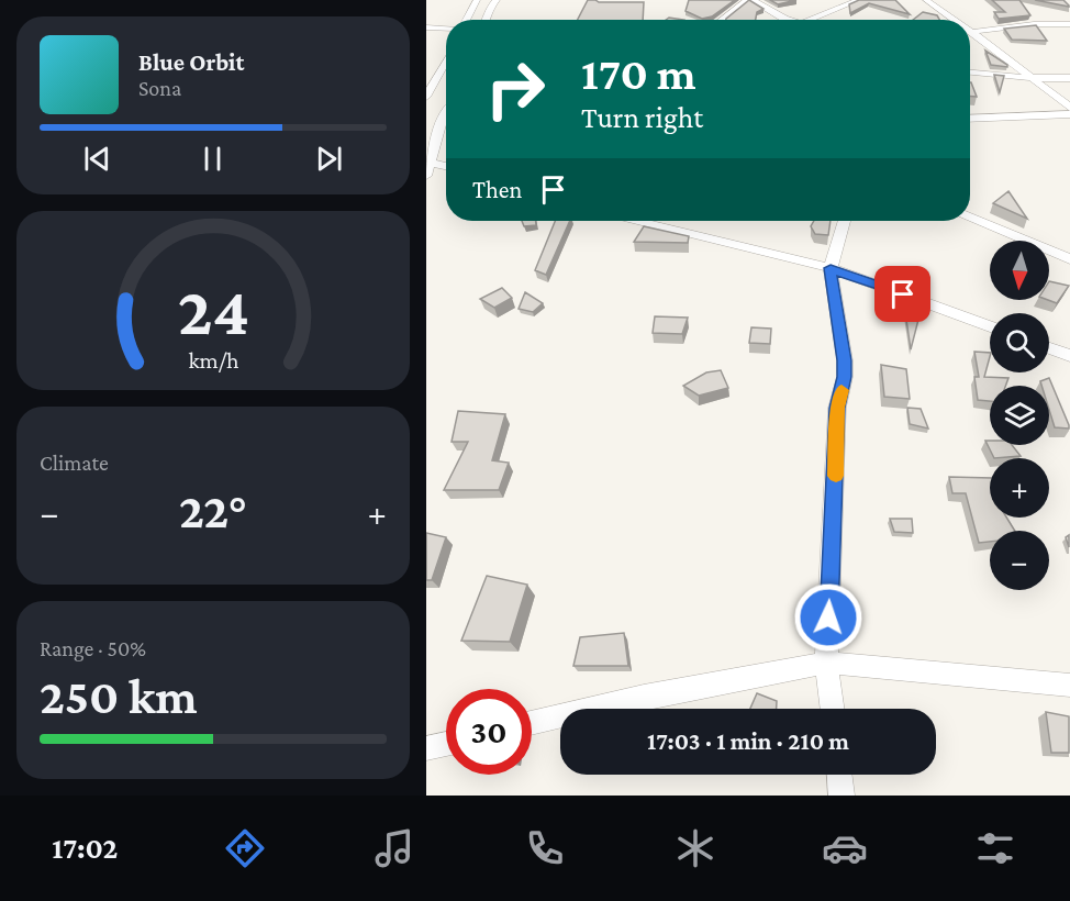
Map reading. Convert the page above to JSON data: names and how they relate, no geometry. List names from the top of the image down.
{
  "north": "bottom",
  "page": {
    "turn": ["170 m", "Turn right"],
    "song": ["Blue Orbit", "Sona"],
    "then": "Then",
    "map_buttons": ["+", "−"],
    "tile": [
      "Climate",
      ["Range · 50%", "250 km"]
    ],
    "heat": ["−", "22°", "+"],
    "limit": "30",
    "trip": "17:03 · 1 min · 210 m",
    "tabs": "17:02",
    "gauge": ["24", "km/h"]
  }
}
